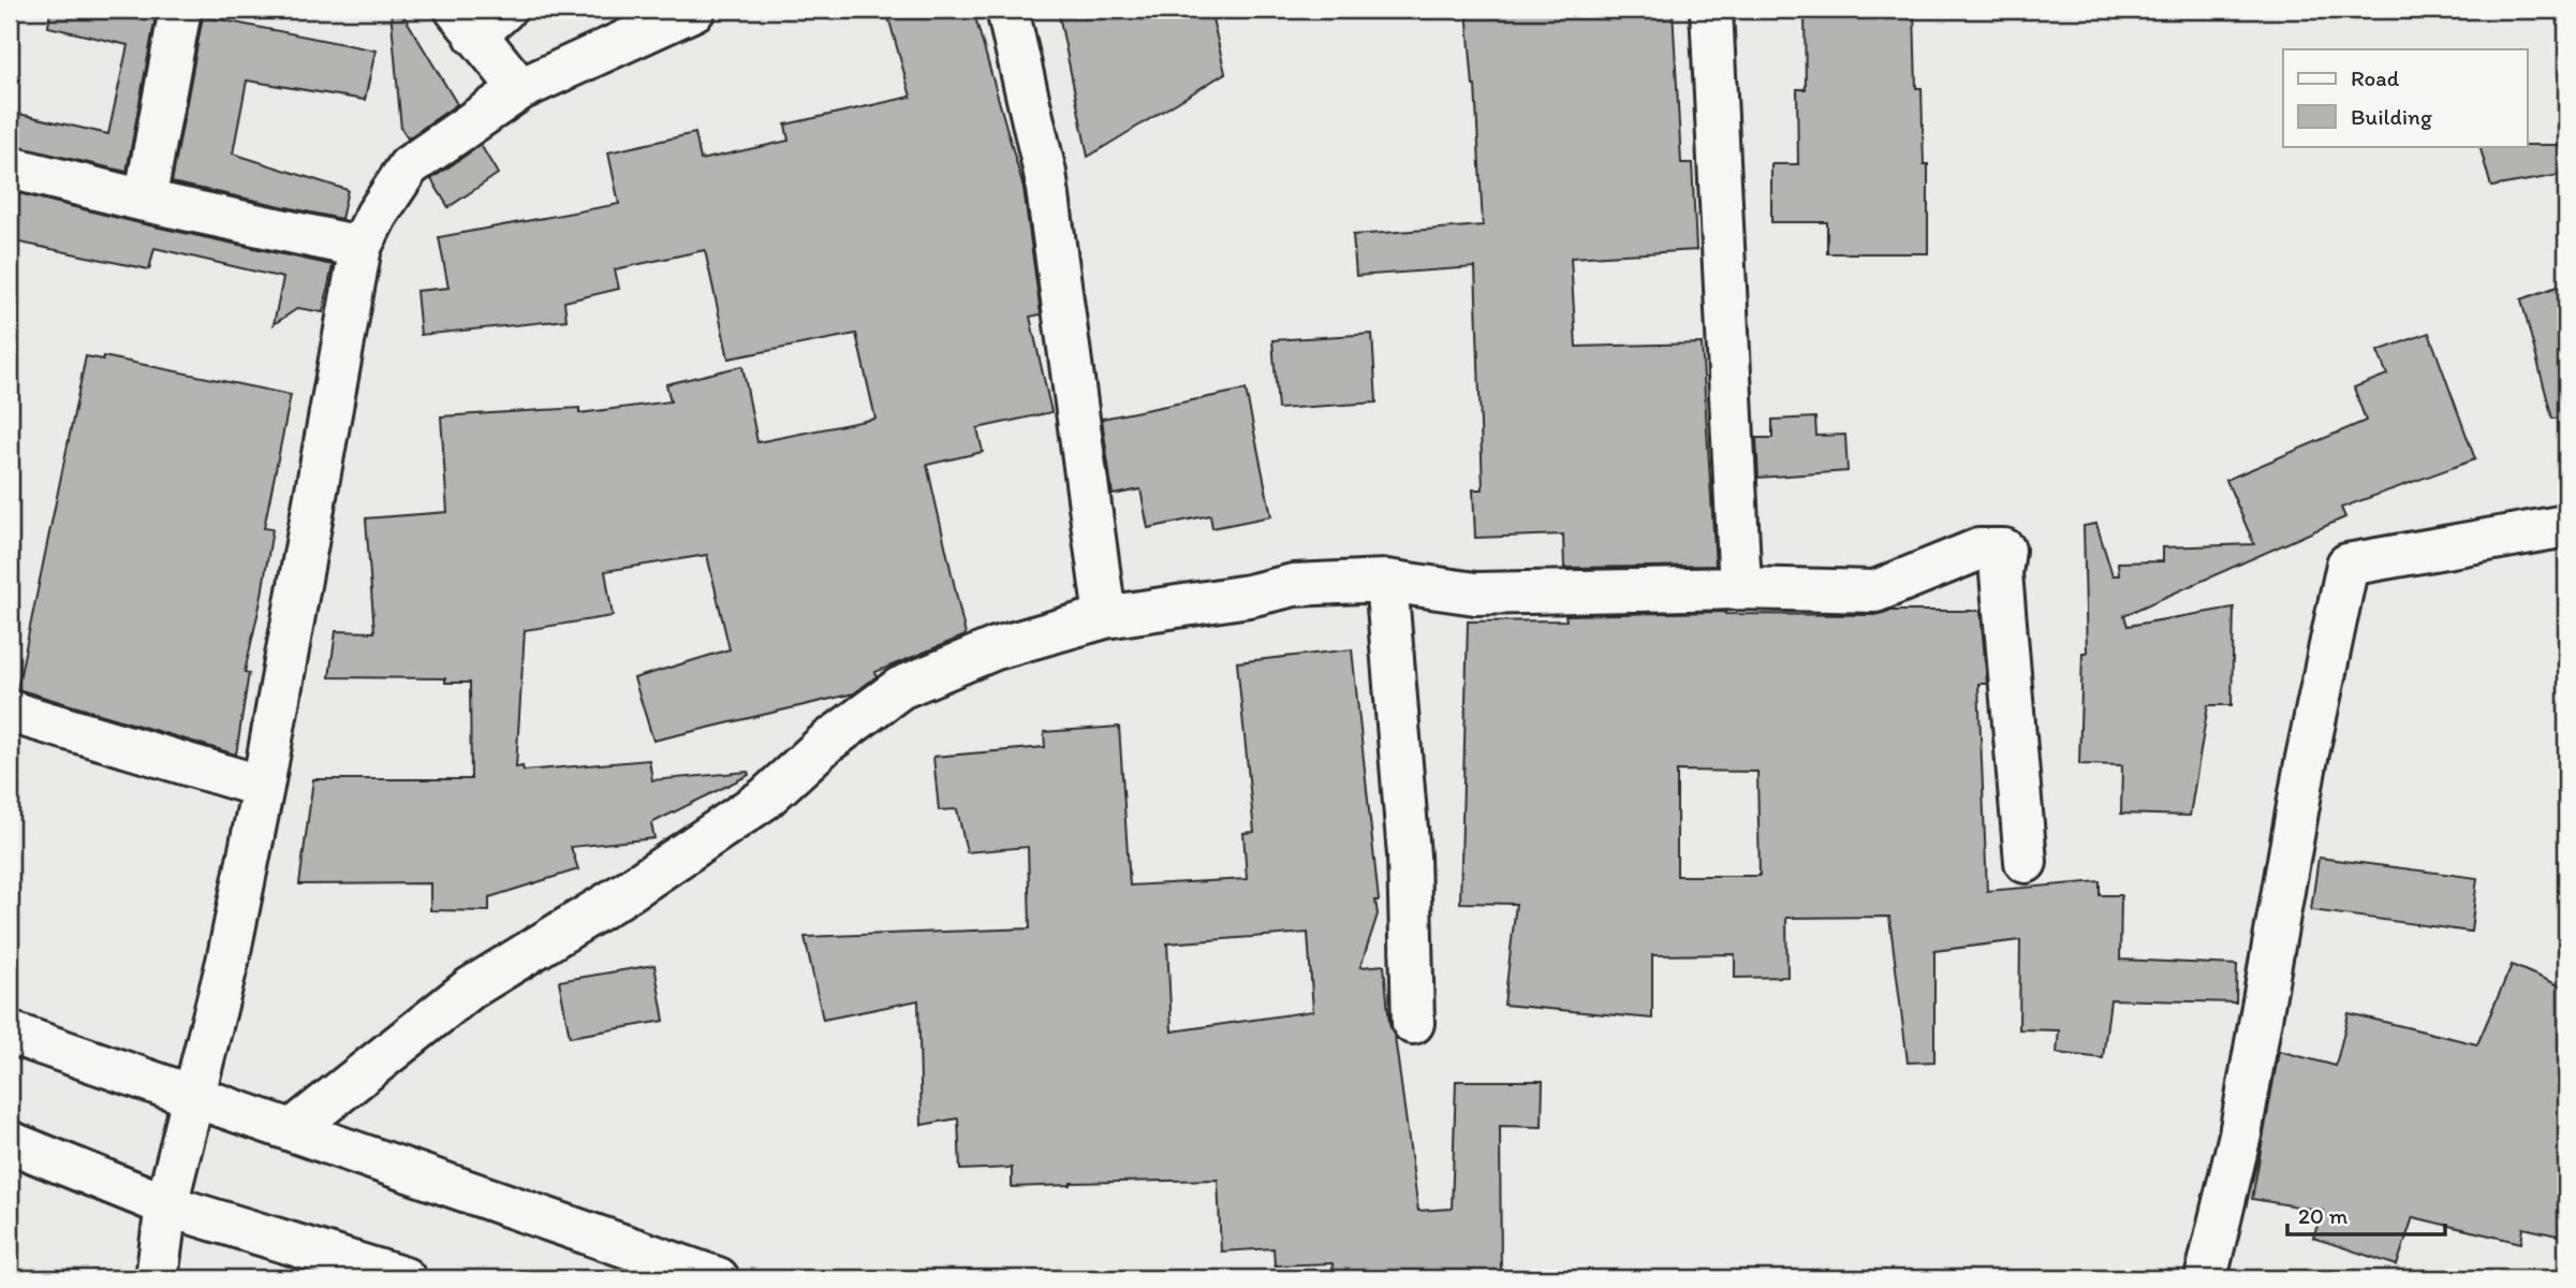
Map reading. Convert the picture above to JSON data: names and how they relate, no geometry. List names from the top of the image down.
{
  "legend": ["Road", "Building"],
  "scale_bar": "20 m"
}
